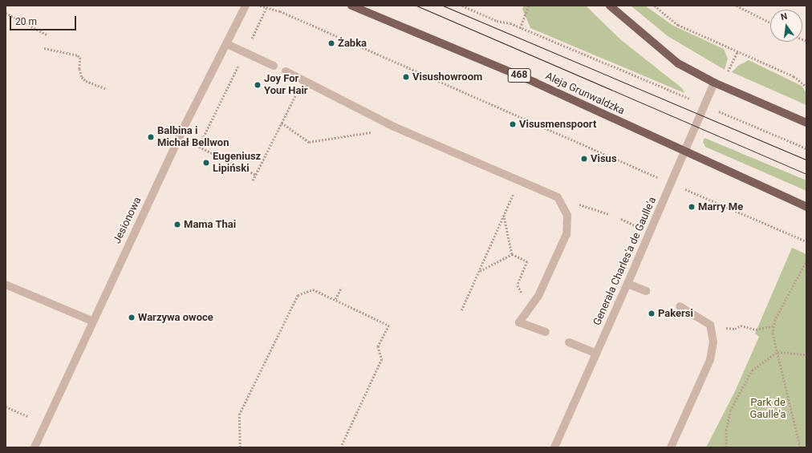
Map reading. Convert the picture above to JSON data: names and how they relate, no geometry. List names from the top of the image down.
{
  "streets": {
    "main road": ["468", "Aleja Grunwaldzka"],
    "street": ["Jesionowa", "Generała Charles'a de Gaulle'a"]
  },
  "crossings": [
    ["Aleja Grunwaldzka", "Generała Charles'a de Gaulle'a"]
  ],
  "parks": ["Park de Gaulle'a"],
  "places": [
    "Żabka",
    "Visushowroom",
    "Joy For Your Hair",
    "Visusmenspoort",
    "Balbina i Michał Bellwon",
    "Visus",
    "Eugeniusz Lipiński",
    "Marry Me",
    "Mama Thai",
    "Pakersi",
    "Warzywa owoce"
  ],
  "scale_bar": "20 m",
  "north": "top"
}
